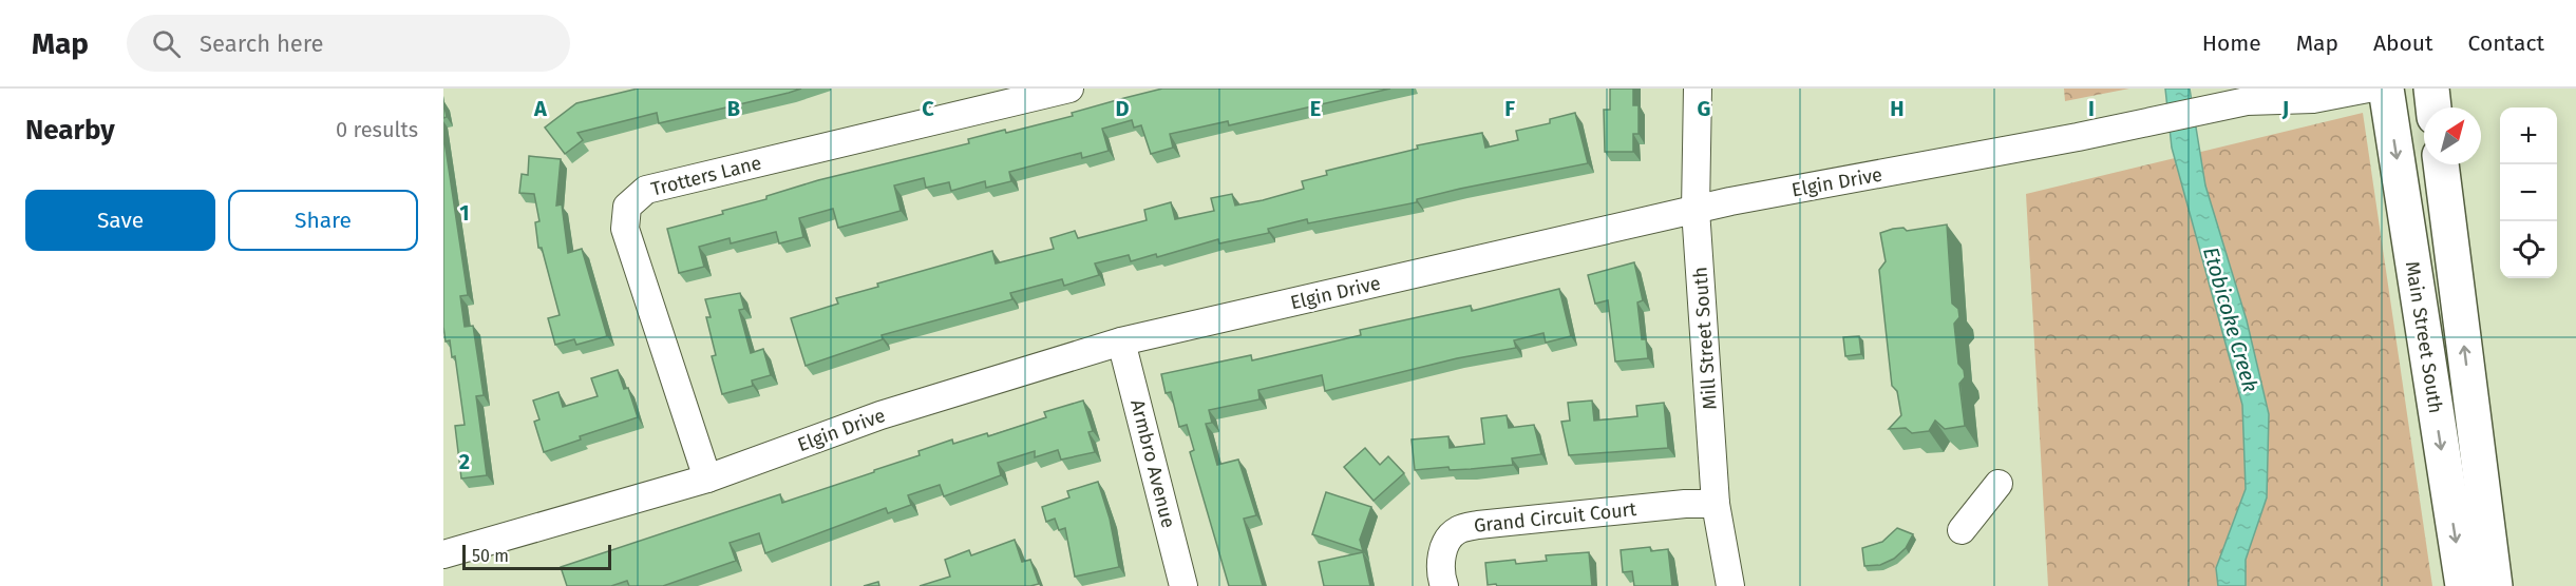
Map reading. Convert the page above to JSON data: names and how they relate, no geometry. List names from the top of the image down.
{
  "streets": {
    "main road": ["Main Street South"],
    "street": [
      "Trotters Lane",
      "Elgin Drive",
      "Mill Street South",
      "Armbro Avenue",
      "Grand Circuit Court"
    ]
  },
  "crossings": [
    ["Trotters Lane", "Elgin Drive"],
    ["Elgin Drive", "Mill Street South"],
    ["Elgin Drive", "Armbro Avenue"],
    ["Mill Street South", "Grand Circuit Court"]
  ],
  "water": ["Etobicoke Creek"],
  "scale_bar": "50 m",
  "north": "top right",
  "page": {
    "header": "Map",
    "search": "Search here",
    "nav": [
      "Home",
      "Map",
      "About",
      "Contact"
    ],
    "heading": ["Nearby", "0 results"],
    "map_buttons": ["+", "−"],
    "buttons": ["Save", "Share"],
    "scale": "50 m"
  },
  "grid": {
    "columns": [
      "A",
      "B",
      "C",
      "D",
      "E",
      "F",
      "G",
      "H",
      "I",
      "J"
    ],
    "rows": ["1", "2"]
  }
}
